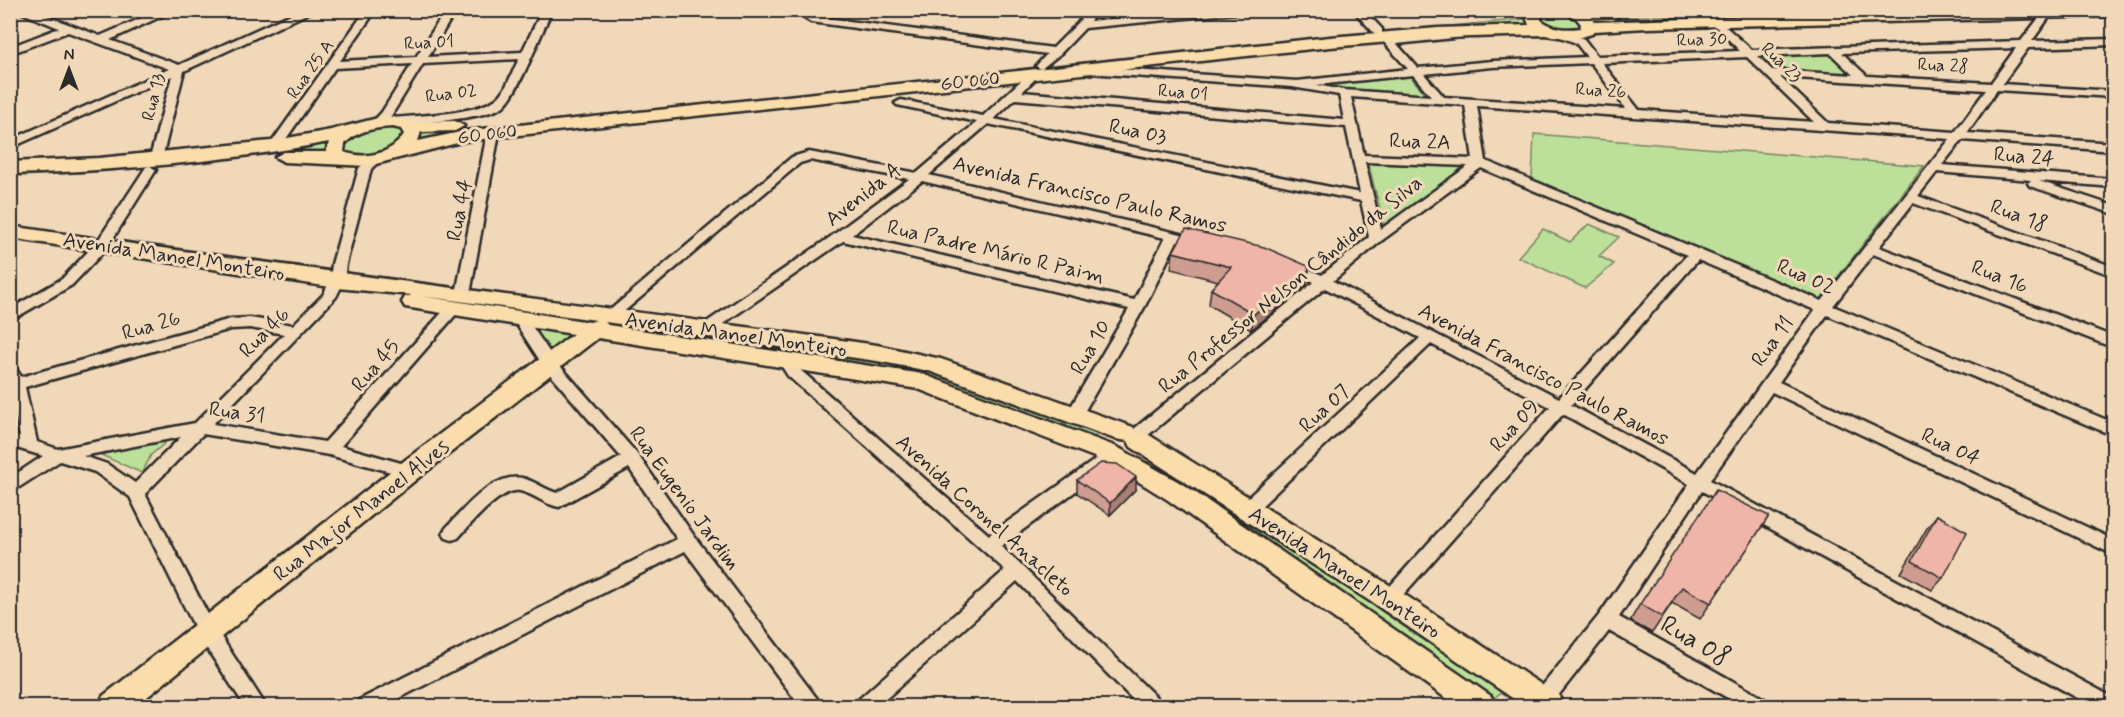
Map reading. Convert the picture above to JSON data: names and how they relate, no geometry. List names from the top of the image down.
{
  "streets": {
    "main road": ["GO 060", "Avenida Manoel Monteiro", "Rua Major Manoel Alves"],
    "street": [
      "Rua 30",
      "Rua 01",
      "Rua 23",
      "Rua 28",
      "Rua 25 A",
      "Rua 26",
      "Rua 02",
      "Rua 13",
      "Rua 03",
      "Rua 2A",
      "Rua 24",
      "Avenida A",
      "Avenida Francisco Paulo Ramos",
      "Rua 44",
      "Rua 18",
      "Rua Padre Mário R Paim",
      "Rua 16",
      "Rua Professor Nelson Cândido da Silva",
      "Rua 46",
      "Rua 11",
      "Rua 10",
      "Rua 45",
      "Rua 07",
      "Rua 31",
      "Rua 09",
      "Rua 04",
      "Rua Eugenio Jardim",
      "Avenida Coronel Anacleto",
      "Rua 08"
    ]
  },
  "crossings": [
    ["Rua 30", "Rua 23"],
    ["Rua 30", "Rua 26"],
    ["Rua 30", "Rua 11"],
    ["Rua 01", "Rua 25 A"],
    ["Rua 01", "Rua 02"],
    ["Rua 01", "Avenida A"],
    ["Rua 23", "Rua 28"],
    ["Rua 23", "Rua 26"],
    ["Rua 28", "Rua 11"],
    ["GO 060", "Rua 26"],
    ["GO 060", "Rua 02"],
    ["GO 060", "Avenida A"],
    ["GO 060", "Rua 44"],
    ["GO 060", "Rua 46"],
    ["Rua 26", "Rua 46"],
    ["Rua 26", "Rua 11"],
    ["Rua 02", "Rua 2A"],
    ["Rua 02", "Rua Professor Nelson Cândido da Silva"],
    ["Rua 02", "Rua 11"],
    ["Rua 02", "Rua 09"],
    ["Rua 13", "Avenida Manoel Monteiro"],
    ["Rua 03", "Avenida A"],
    ["Rua 2A", "Rua Professor Nelson Cândido da Silva"],
    ["Rua 24", "Rua 11"],
    ["Avenida A", "Avenida Francisco Paulo Ramos"],
    ["Avenida A", "Rua Padre Mário R Paim"],
    ["Avenida A", "Avenida Manoel Monteiro"],
    ["Avenida Francisco Paulo Ramos", "Avenida Manoel Monteiro"],
    ["Avenida Francisco Paulo Ramos", "Rua Professor Nelson Cândido da Silva"],
    ["Avenida Francisco Paulo Ramos", "Rua 11"],
    ["Avenida Francisco Paulo Ramos", "Rua 10"],
    ["Avenida Francisco Paulo Ramos", "Rua 07"],
    ["Avenida Francisco Paulo Ramos", "Rua 09"],
    ["Avenida Francisco Paulo Ramos", "Rua Major Manoel Alves"],
    ["Rua 44", "Avenida Manoel Monteiro"],
    ["Rua 44", "Rua 45"],
    ["Rua 18", "Rua 11"],
    ["Rua Padre Mário R Paim", "Rua 10"],
    ["Avenida Manoel Monteiro", "Rua Professor Nelson Cândido da Silva"],
    ["Avenida Manoel Monteiro", "Rua 46"],
    ["Avenida Manoel Monteiro", "Rua 11"],
    ["Avenida Manoel Monteiro", "Rua 10"],
    ["Avenida Manoel Monteiro", "Rua 45"],
    ["Avenida Manoel Monteiro", "Rua 07"],
    ["Avenida Manoel Monteiro", "Rua 09"],
    ["Avenida Manoel Monteiro", "Rua Eugenio Jardim"],
    ["Avenida Manoel Monteiro", "Rua Major Manoel Alves"],
    ["Avenida Manoel Monteiro", "Avenida Coronel Anacleto"],
    ["Rua 16", "Rua 11"],
    ["Rua 46", "Rua 31"],
    ["Rua 11", "Rua 04"],
    ["Rua 11", "Rua 08"],
    ["Rua 45", "Rua 31"],
    ["Rua 31", "Rua Major Manoel Alves"],
    ["Rua Eugenio Jardim", "Rua Major Manoel Alves"]
  ],
  "north": "top"
}
